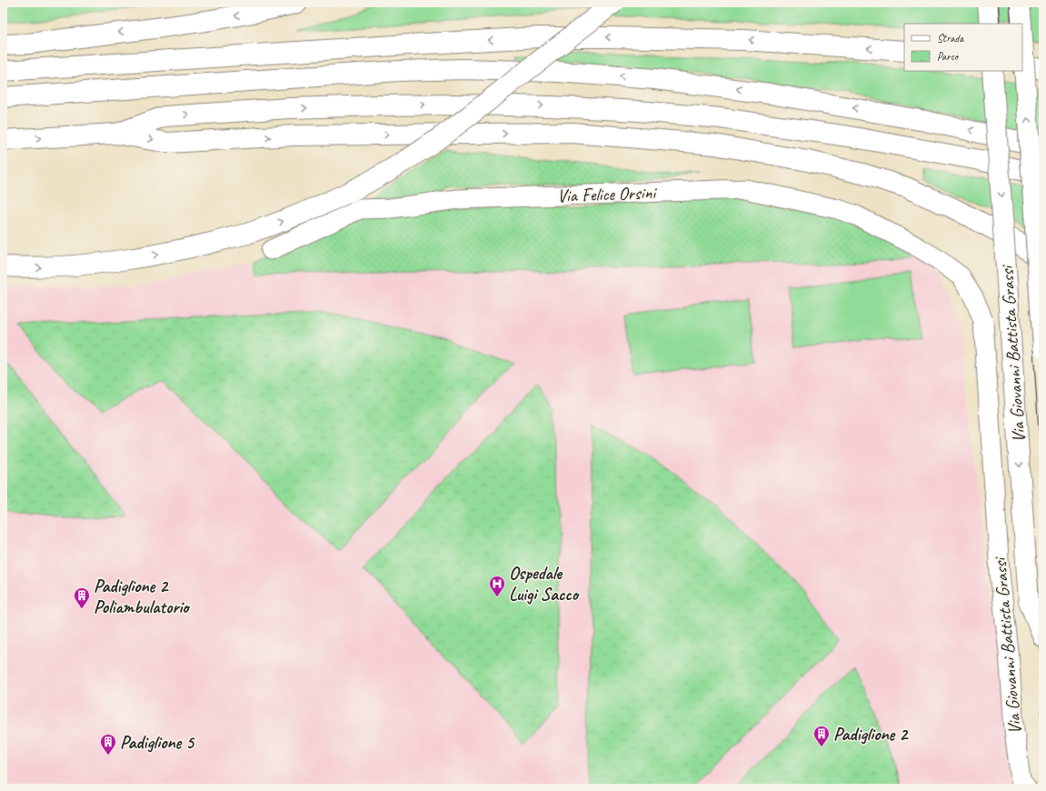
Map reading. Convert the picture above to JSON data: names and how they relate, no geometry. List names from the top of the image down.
{
  "streets": {
    "main road": ["Via Giovanni Battista Grassi"],
    "street": ["Via Felice Orsini"]
  },
  "crossings": [
    ["Via Felice Orsini", "Via Giovanni Battista Grassi"]
  ],
  "places": {
    "hospital": ["Ospedale Luigi Sacco"],
    "building": ["Padiglione 2 Poliambulatorio", "Padiglione 2", "Padiglione 5"]
  },
  "legend": ["Strada", "Parco"]
}
